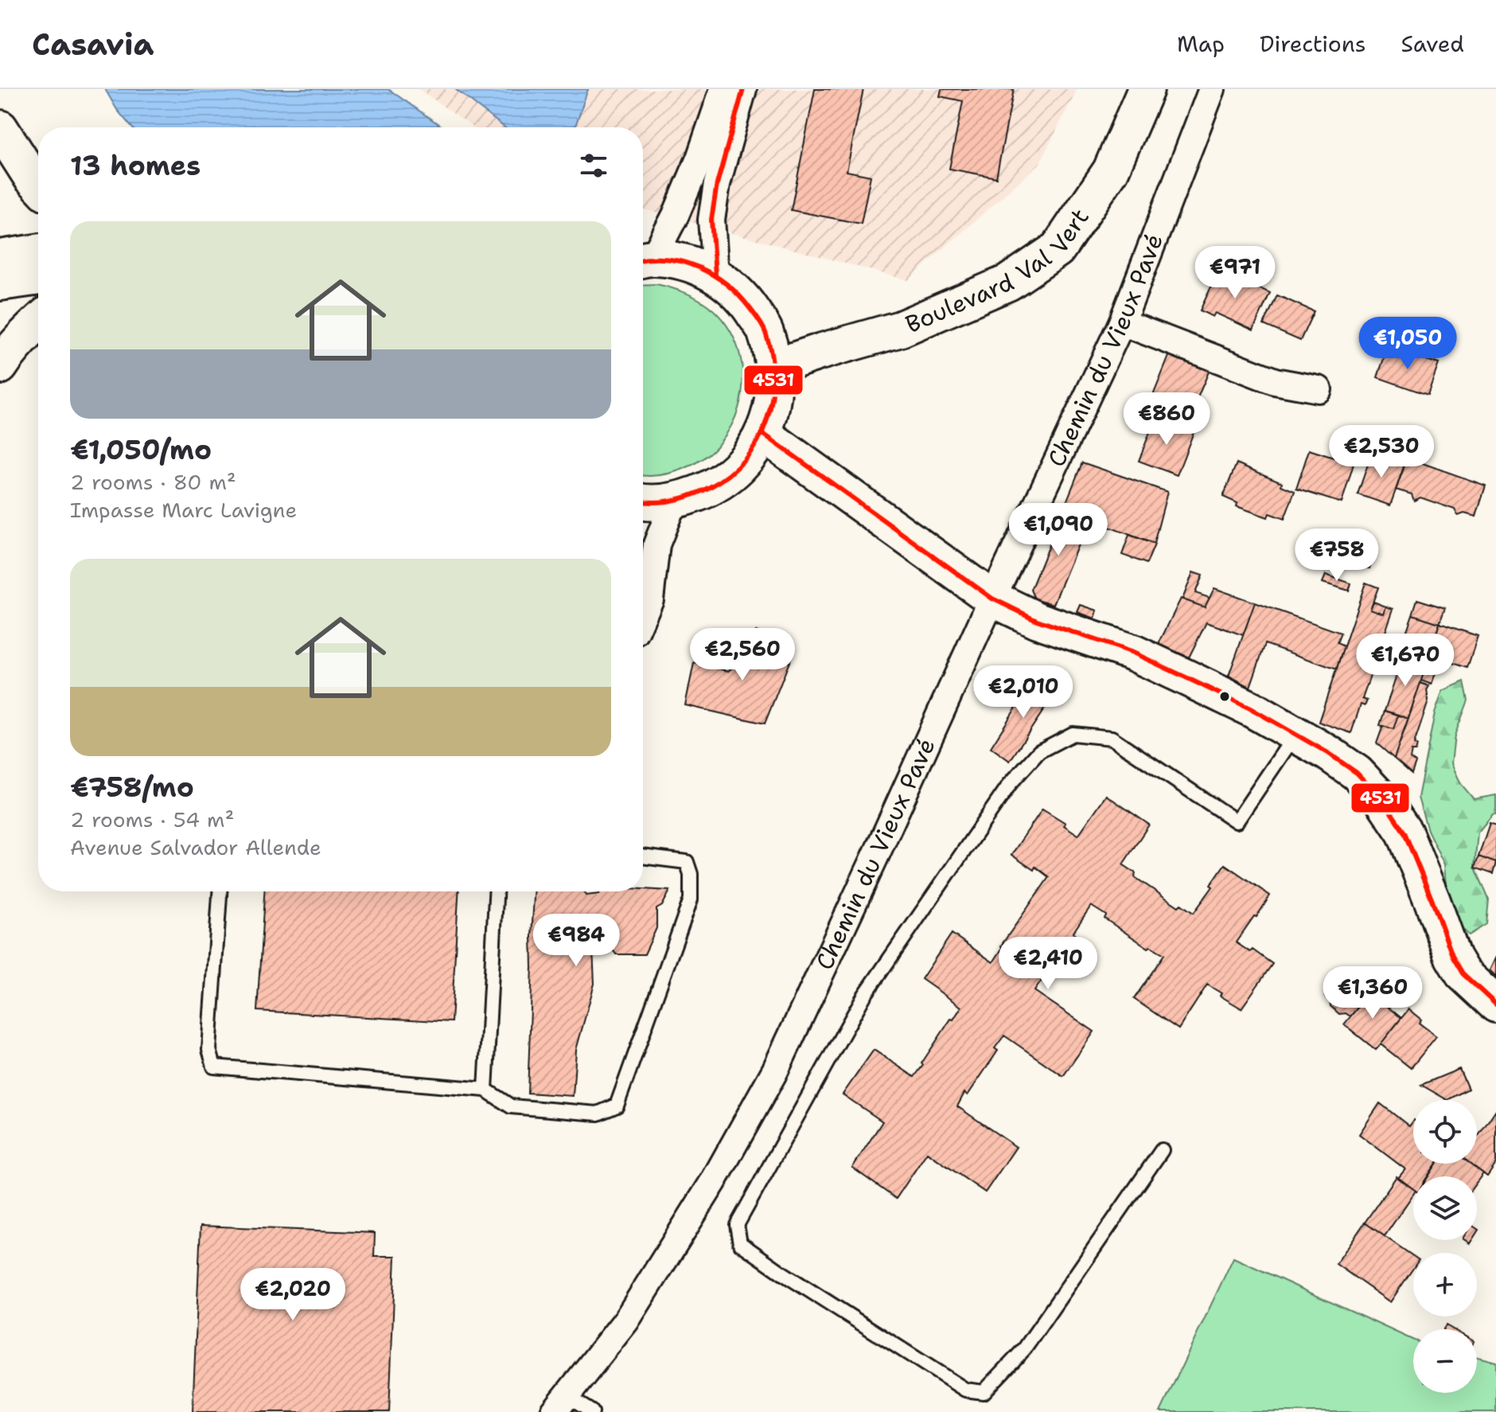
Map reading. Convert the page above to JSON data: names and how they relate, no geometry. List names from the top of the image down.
{
  "streets": {
    "main road": ["Boulevard Val Vert"],
    "street": ["Chemin du Vieux Pavé"]
  },
  "lines": ["transit line 4531"],
  "page": {
    "header": "Casavia",
    "nav": ["Map", "Directions", "Saved"],
    "heading": "13 homes",
    "list": [
      {
        "name": "€1,050/mo",
        "note": "2 rooms · 80 m² · Impasse Marc Lavigne"
      },
      {
        "name": "€758/mo",
        "note": "2 rooms · 54 m² · Avenue Salvador Allende"
      }
    ],
    "price": [
      "€971",
      "€1,050",
      "€860",
      "€2,530",
      "€1,090",
      "€758",
      "€2,560",
      "€1,670",
      "€2,010",
      "€984",
      "€2,410",
      "€1,360",
      "€2,020"
    ],
    "map_buttons": ["+", "−"]
  }
}
